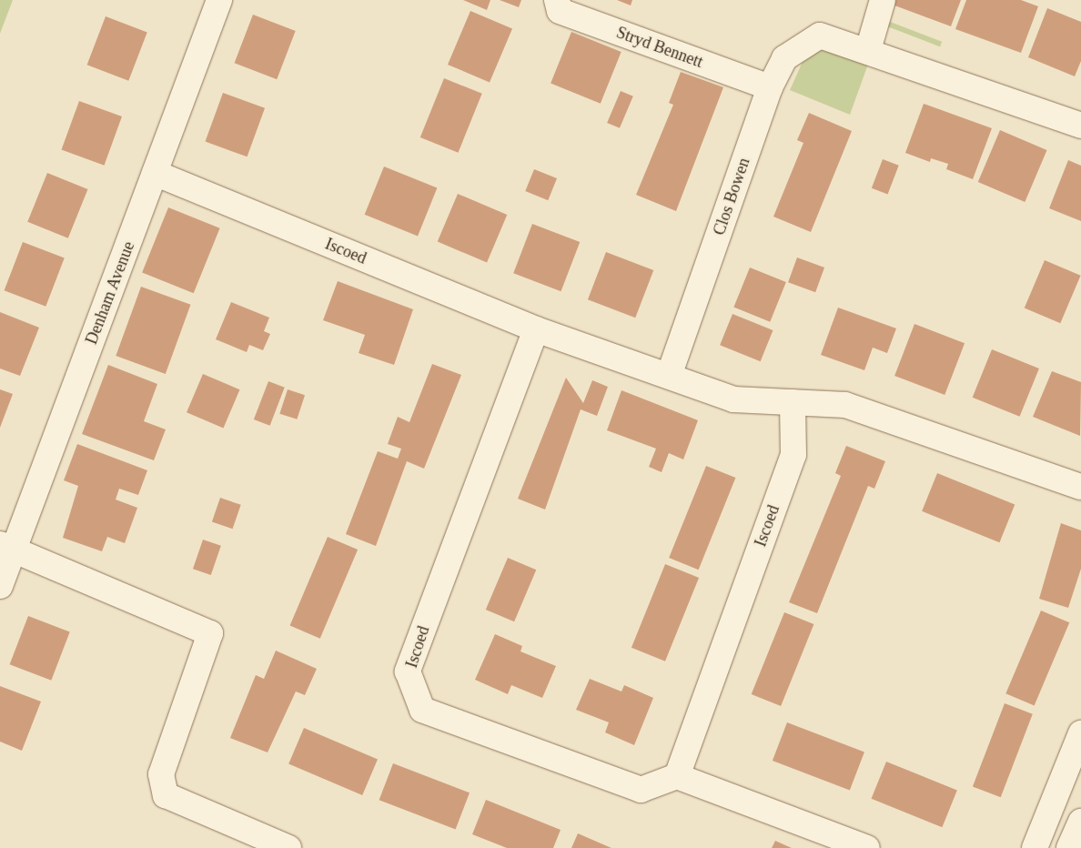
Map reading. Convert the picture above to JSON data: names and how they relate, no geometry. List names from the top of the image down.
{
  "streets": {
    "street": [
      "Stryd Bennett",
      "Clos Bowen",
      "Iscoed",
      "Denham Avenue"
    ]
  },
  "crossings": [
    ["Stryd Bennett", "Clos Bowen"],
    ["Clos Bowen", "Iscoed"],
    ["Iscoed", "Denham Avenue"]
  ]
}
